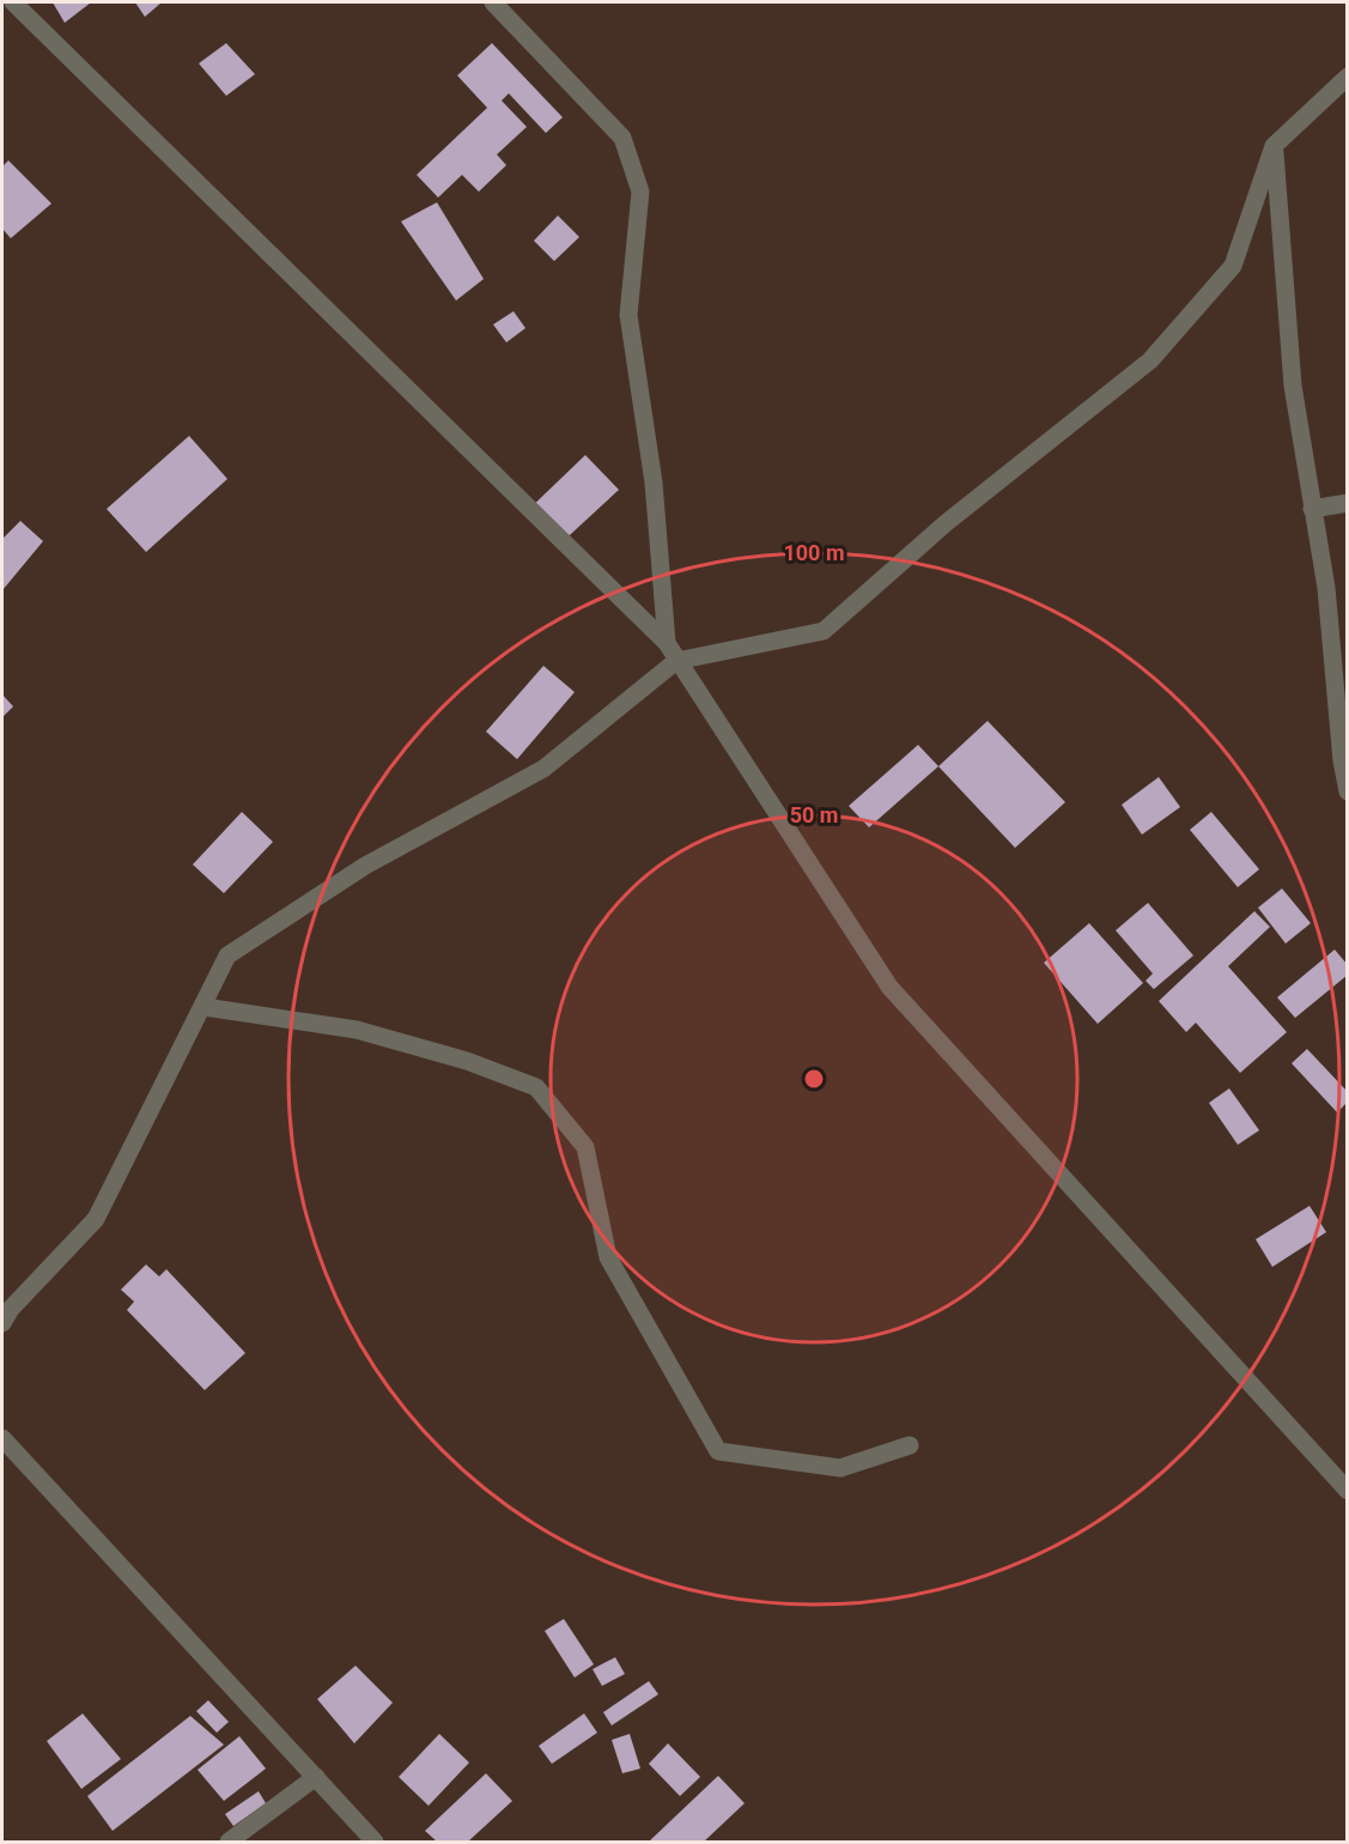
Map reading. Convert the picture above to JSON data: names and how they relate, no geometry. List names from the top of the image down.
{
  "rings": ["100 m", "50 m"]
}
